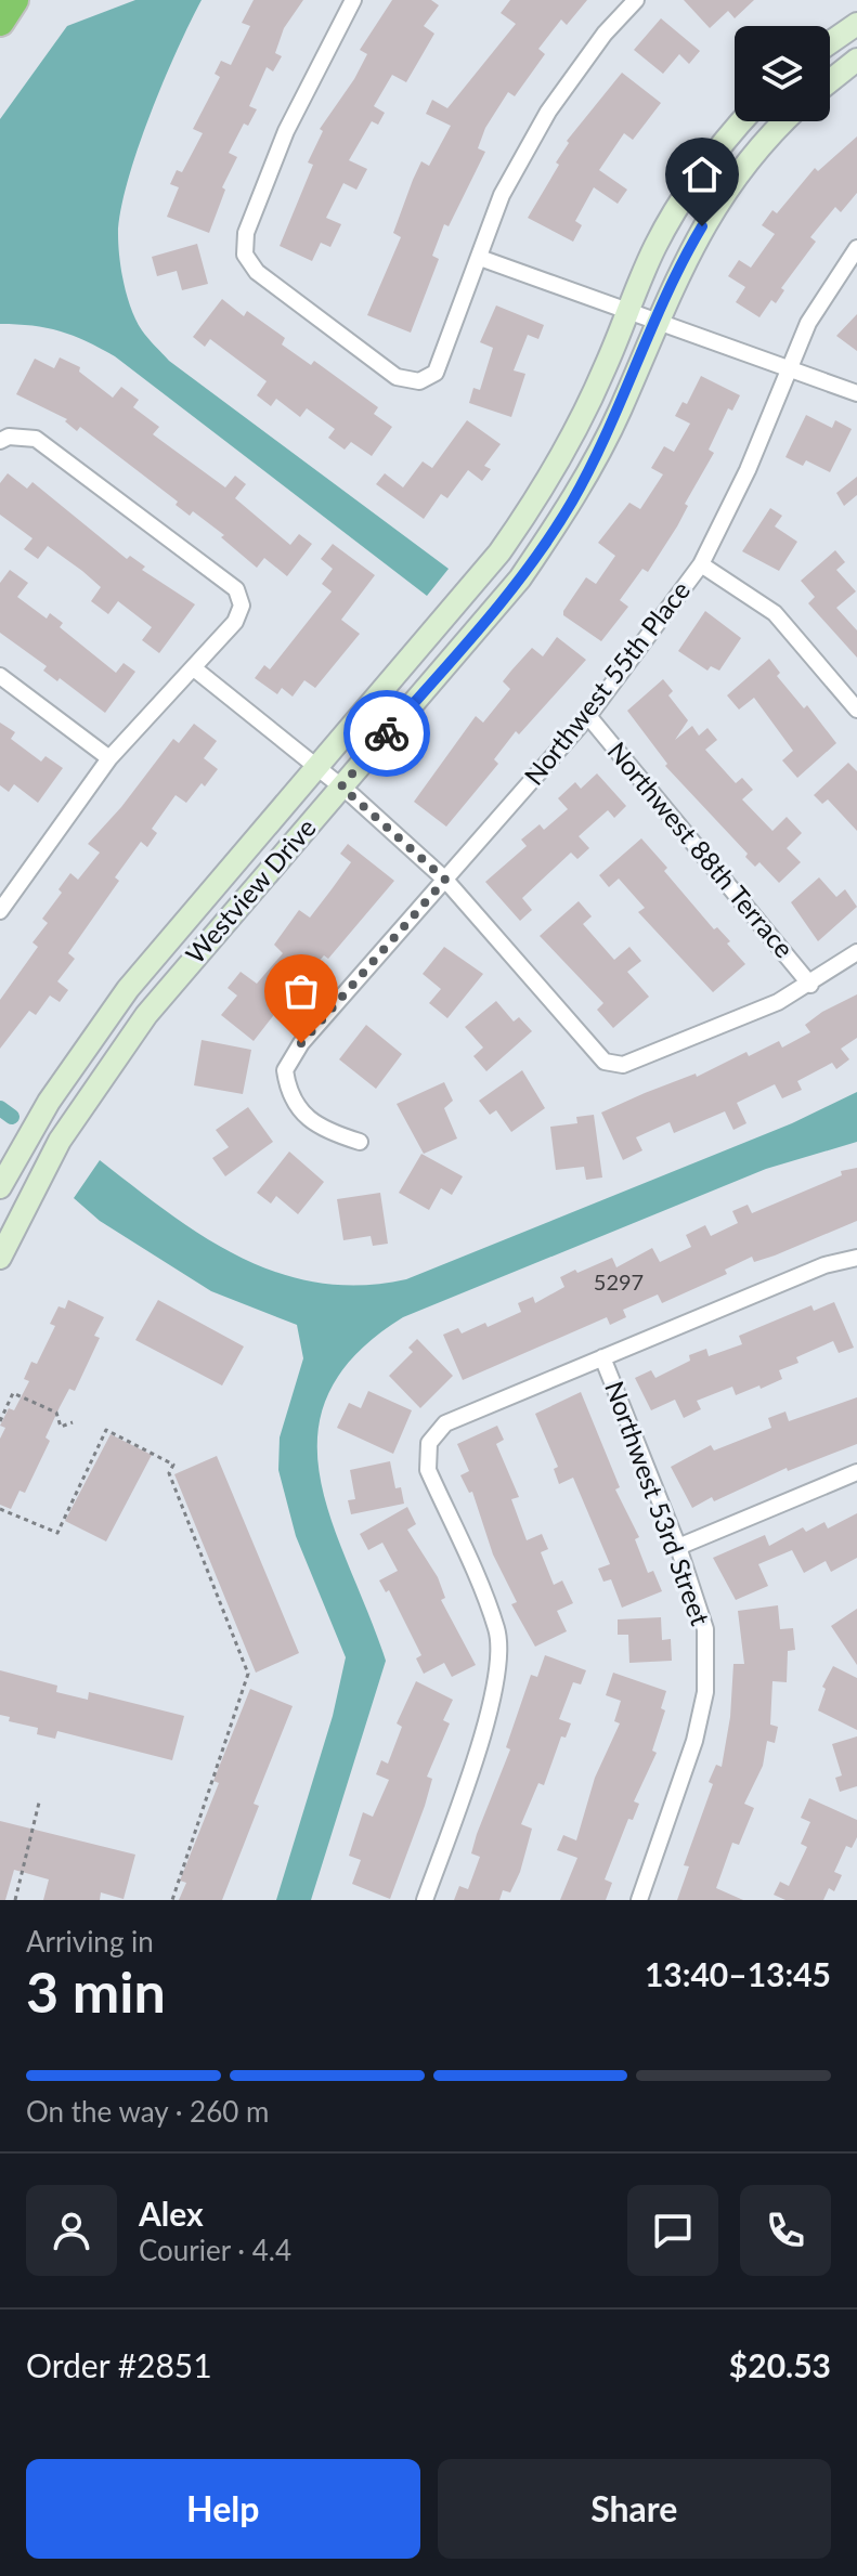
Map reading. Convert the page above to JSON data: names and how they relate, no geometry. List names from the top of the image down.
{
  "streets": {
    "street": [
      "Northwest 55th Place",
      "Northwest 88th Terrace",
      "Westview Drive",
      "Northwest 53rd Street"
    ]
  },
  "crossings": [
    ["Northwest 55th Place", "Northwest 88th Terrace"]
  ],
  "house_numbers": ["5297"],
  "page": {
    "heading": ["3 min", "Arriving in", "13:40–13:45"],
    "panel": [
      "Alex",
      "Courier · 4.4",
      "Order #2851",
      "$20.53"
    ],
    "bar": "On the way · 260 m",
    "buttons": ["Help", "Share"]
  }
}
